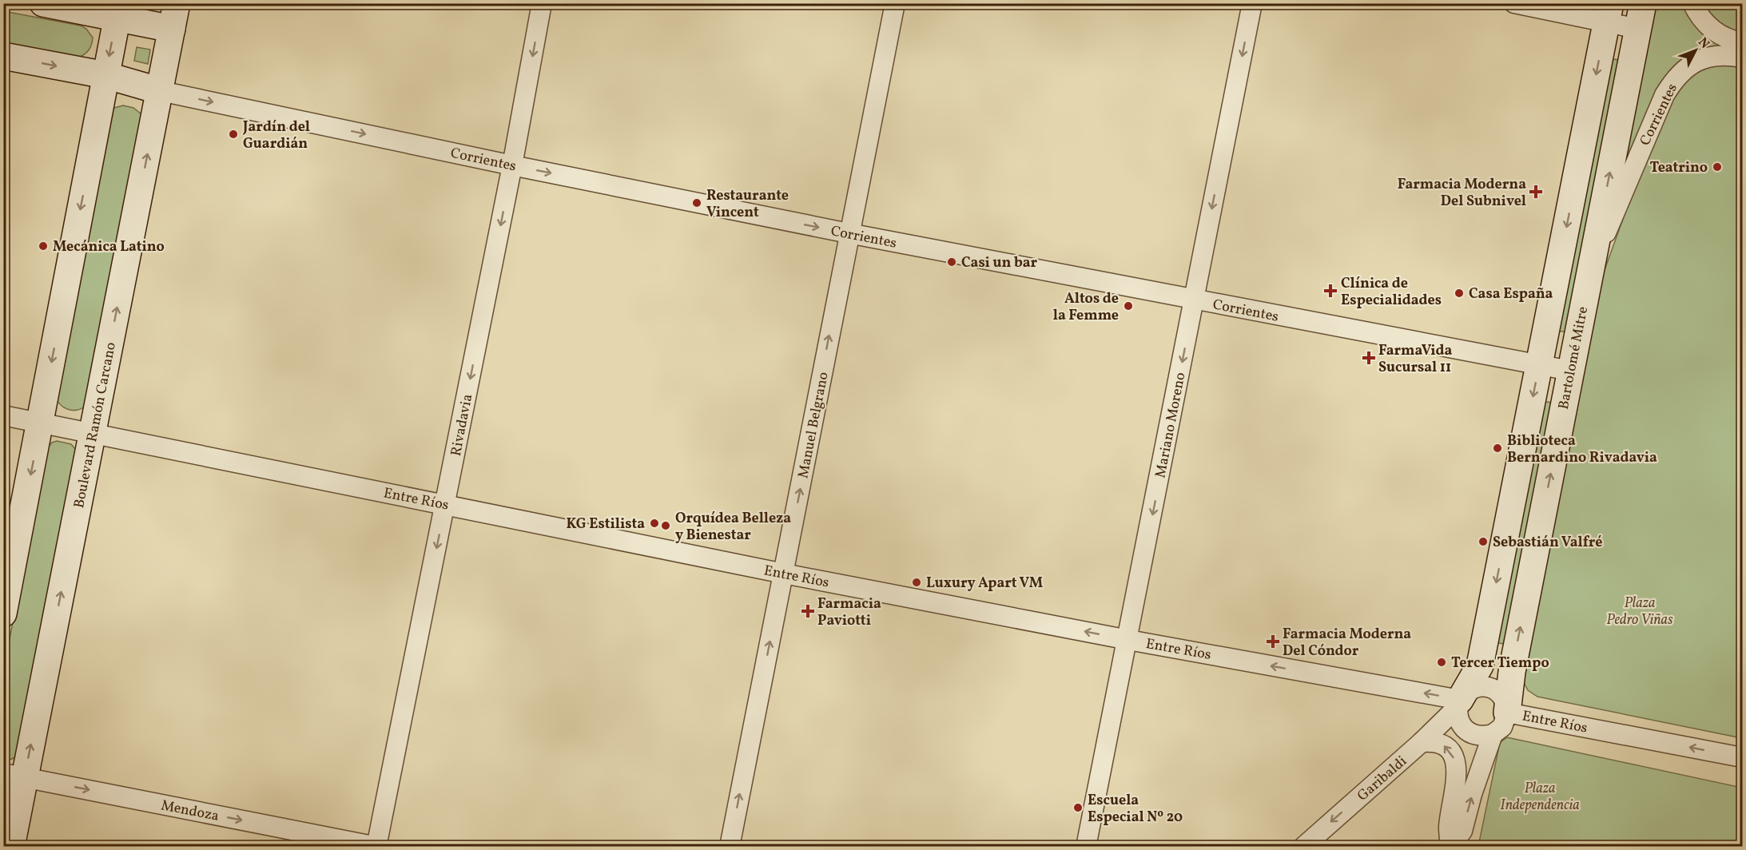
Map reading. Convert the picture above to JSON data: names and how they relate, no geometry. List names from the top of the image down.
{
  "streets": {
    "main road": ["Bartolomé Mitre", "Boulevard Ramón Carcano"],
    "street": [
      "Corrientes",
      "Rivadavia",
      "Manuel Belgrano",
      "Mariano Moreno",
      "Entre Ríos",
      "Garibaldi",
      "Mendoza"
    ]
  },
  "crossings": [
    ["Corrientes", "Bartolomé Mitre"],
    ["Corrientes", "Boulevard Ramón Carcano"],
    ["Corrientes", "Rivadavia"],
    ["Corrientes", "Manuel Belgrano"],
    ["Corrientes", "Mariano Moreno"],
    ["Bartolomé Mitre", "Entre Ríos"],
    ["Bartolomé Mitre", "Garibaldi"],
    ["Boulevard Ramón Carcano", "Entre Ríos"],
    ["Boulevard Ramón Carcano", "Mendoza"],
    ["Rivadavia", "Entre Ríos"],
    ["Rivadavia", "Mendoza"],
    ["Manuel Belgrano", "Entre Ríos"],
    ["Mariano Moreno", "Entre Ríos"],
    ["Entre Ríos", "Garibaldi"]
  ],
  "one_way": [
    "Corrientes",
    "Rivadavia",
    "Manuel Belgrano",
    "Mariano Moreno",
    "Entre Ríos",
    "Garibaldi",
    "Mendoza"
  ],
  "parks": ["Plaza Pedro Viñas", "Plaza Independencia"],
  "places": {
    "other": [
      "Jardín del Guardián",
      "Teatrino",
      "Restaurante Vincent",
      "Mecánica Latino",
      "Casi un bar",
      "Casa España",
      "Altos de la Femme",
      "Biblioteca Bernardino Rivadavia",
      "KG Estilista",
      "Orquídea Belleza y Bienestar",
      "Sebastián Valfré",
      "Luxury Apart VM",
      "Tercer Tiempo",
      "Escuela Especial Nº 20"
    ],
    "health": [
      "Farmacia Moderna Del Subnivel",
      "Clínica de Especialidades",
      "FarmaVida Sucursal 11",
      "Farmacia Paviotti",
      "Farmacia Moderna Del Cóndor"
    ]
  },
  "north": "top right"
}
